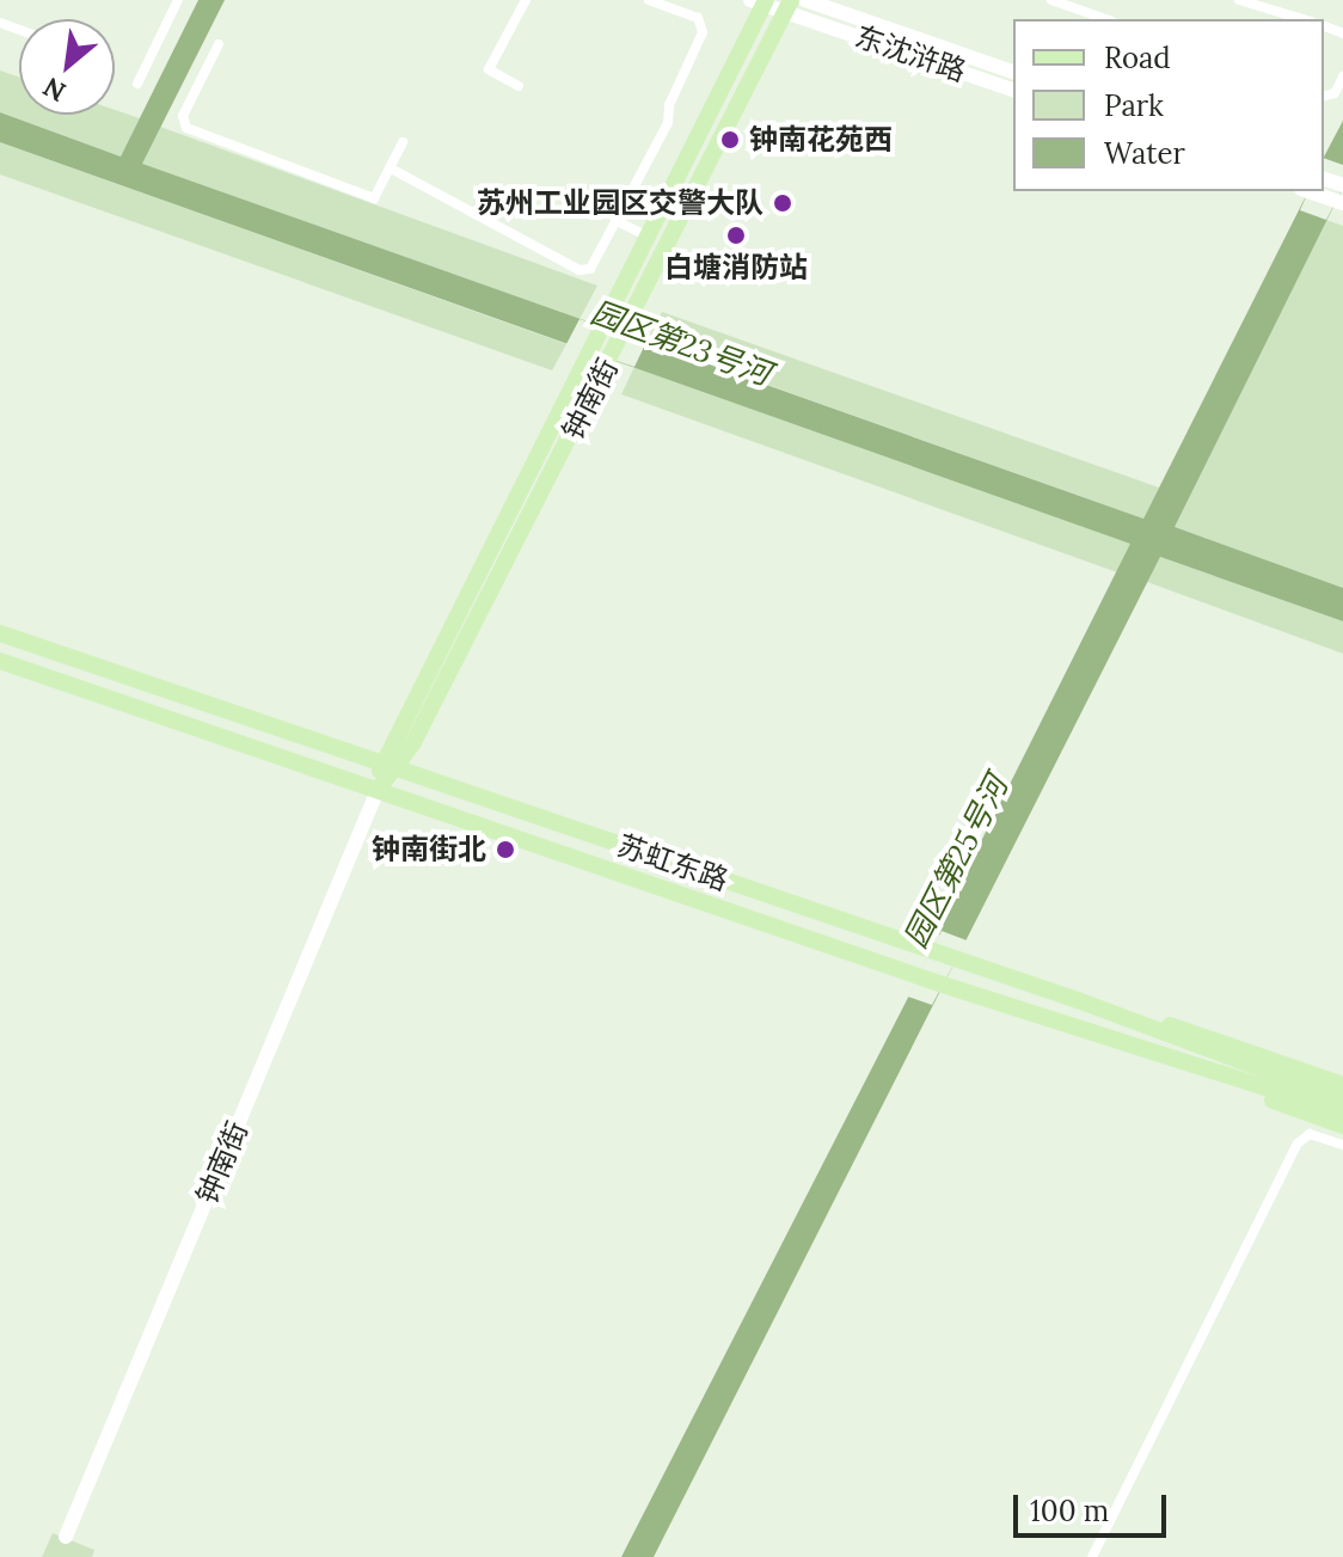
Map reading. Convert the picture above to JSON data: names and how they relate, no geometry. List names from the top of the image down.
{
  "streets": {
    "main road": ["钟南街", "苏虹东路"],
    "street": ["东沈浒路"]
  },
  "crossings": [
    ["东沈浒路", "钟南街"],
    ["钟南街", "苏虹东路"]
  ],
  "water": ["园区第23号河", "园区第25号河"],
  "places": [
    "钟南花苑西",
    "苏州工业园区交警大队",
    "白塘消防站",
    "钟南街北"
  ],
  "legend": ["Road", "Park", "Water"],
  "scale_bar": "100 m",
  "north": "bottom left"
}
